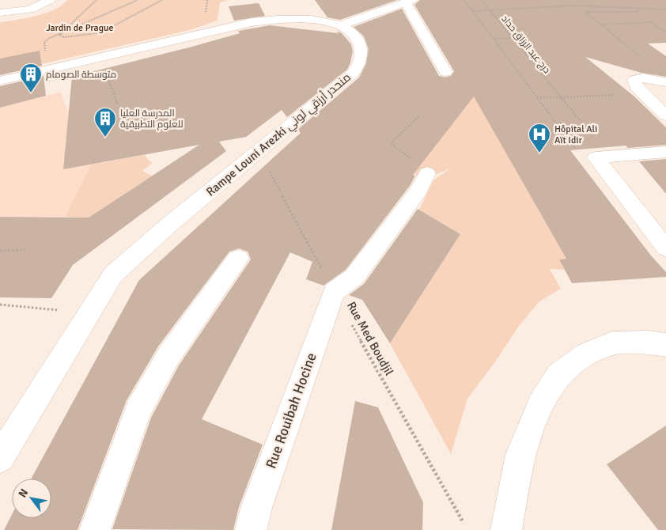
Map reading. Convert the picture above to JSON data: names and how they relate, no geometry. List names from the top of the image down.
{
  "streets": {
    "street": ["Rampe Louni Arezki منحدر أرزقي لوني", "Rue Rouibah Hocine"],
    "path": ["درج عبد الرزاق حداد", "Rue Med Boudjil"]
  },
  "crossings": [
    ["Rue Med Boudjil", "Rue Rouibah Hocine"]
  ],
  "parks": ["Jardin de Prague"],
  "places": {
    "building": ["متوسطة الصومام", "المدرسة العليا للعلوم التطبيقية"],
    "hospital": ["Hôpital Ali Aït Idir"]
  },
  "north": "top left"
}
